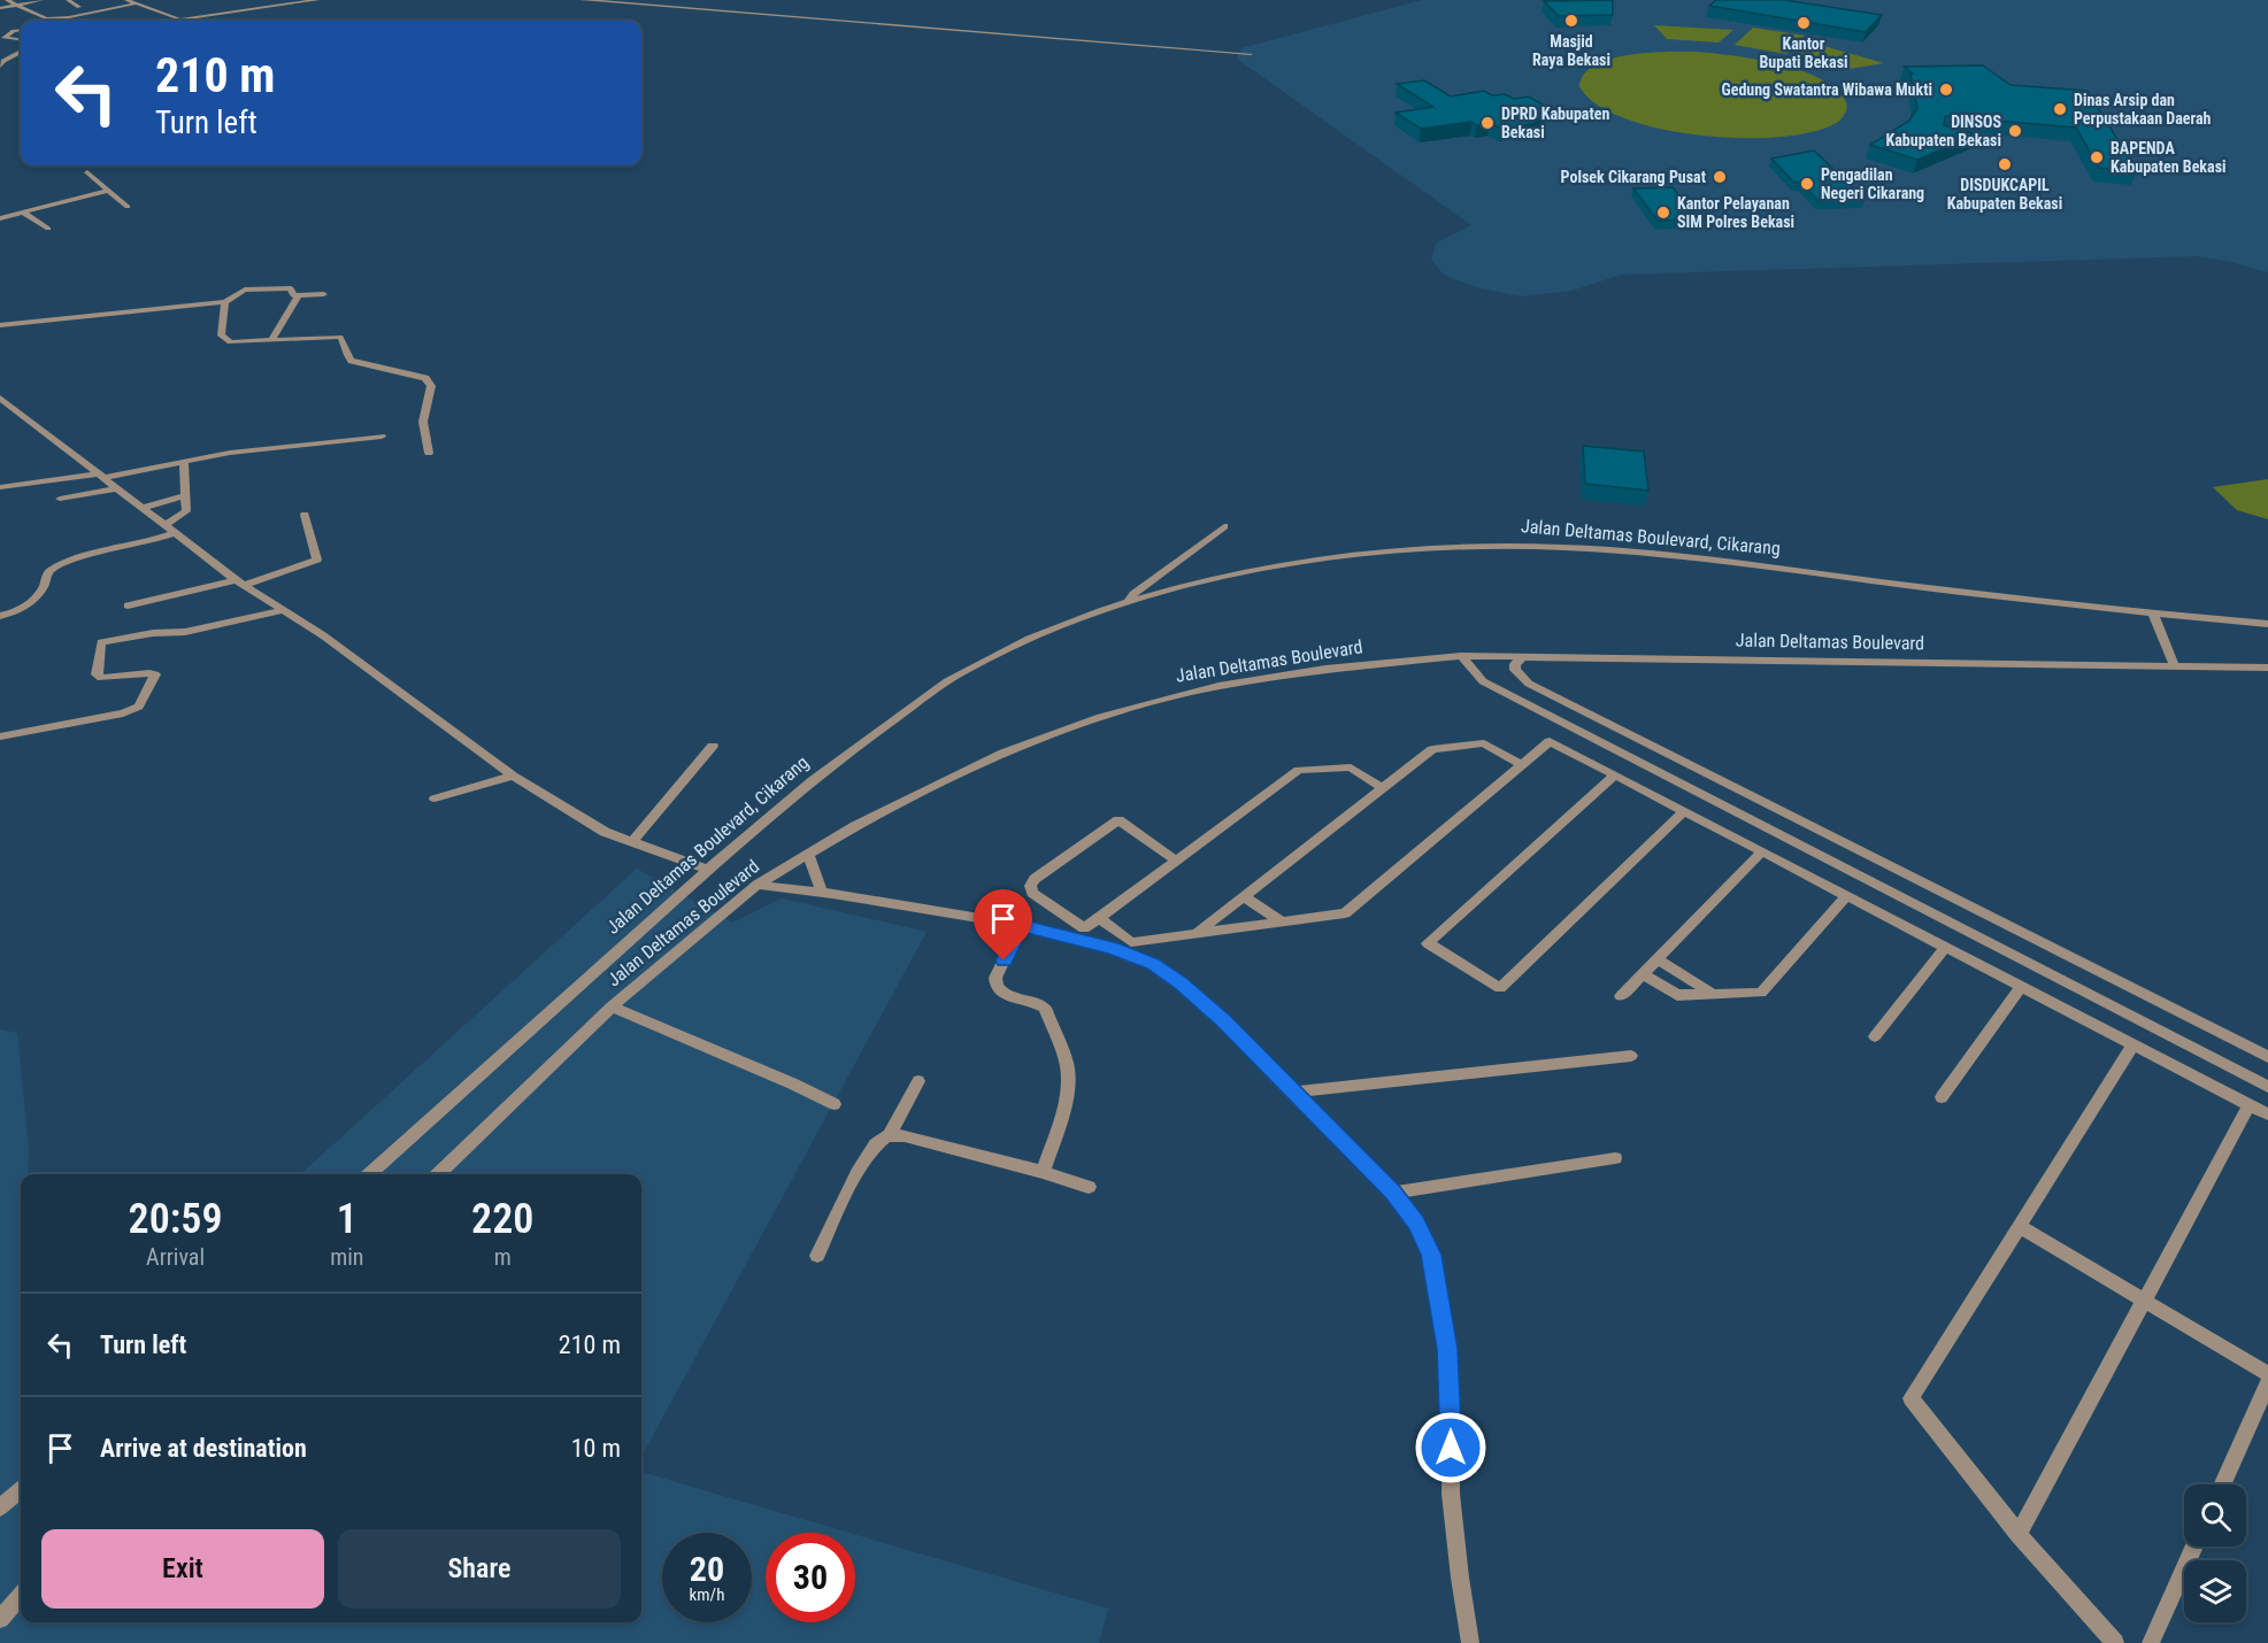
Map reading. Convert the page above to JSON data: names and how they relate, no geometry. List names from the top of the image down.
{
  "streets": {
    "street": ["Jalan Deltamas Boulevard, Cikarang", "Jalan Deltamas Boulevard"]
  },
  "places": [
    "Masjid Raya Bekasi",
    "Kantor Bupati Bekasi",
    "Gedung Swatantra Wibawa Mukti",
    "Dinas Arsip dan Perpustakaan Daerah",
    "DPRD Kabupaten Bekasi",
    "DINSOS Kabupaten Bekasi",
    "BAPENDA Kabupaten Bekasi",
    "DISDUKCAPIL Kabupaten Bekasi",
    "Polsek Cikarang Pusat",
    "Pengadilan Negeri Cikarang",
    "Kantor Pelayanan SIM Polres Bekasi"
  ],
  "page": {
    "turn": ["210 m", "Turn left"],
    "eta": [
      "20:59",
      "Arrival",
      "1",
      "min",
      "220",
      "m"
    ],
    "list": [
      {
        "name": "Turn left",
        "value": "210 m"
      },
      {
        "name": "Arrive at destination",
        "value": "10 m"
      }
    ],
    "buttons": ["Exit", "Share"],
    "speed": "20 km/h",
    "limit": "30"
  }
}
